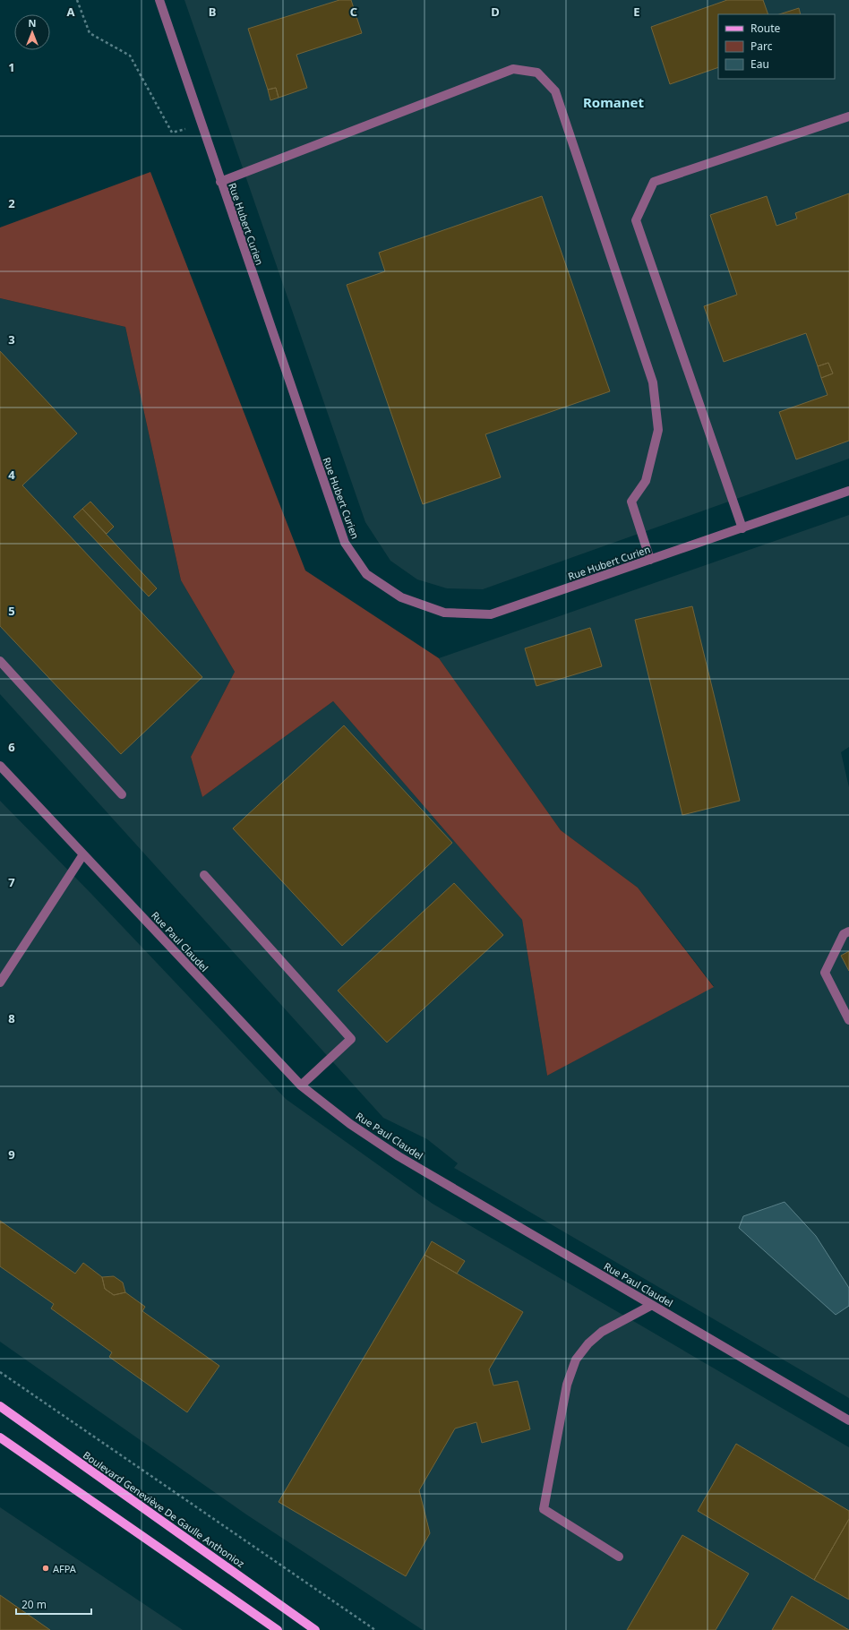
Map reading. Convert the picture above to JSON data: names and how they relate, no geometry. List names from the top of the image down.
{
  "streets": {
    "main road": ["Boulevard Geneviève De Gaulle Anthonioz"],
    "street": ["Rue Hubert Curien", "Rue Paul Claudel"]
  },
  "districts": ["Romanet"],
  "places": ["AFPA"],
  "legend": ["Route", "Parc", "Eau"],
  "scale_bar": "20 m",
  "north": "top",
  "grid": {
    "columns": [
      "A",
      "B",
      "C",
      "D",
      "E"
    ],
    "rows": [
      "1",
      "2",
      "3",
      "4",
      "5",
      "6",
      "7",
      "8",
      "9"
    ]
  }
}
